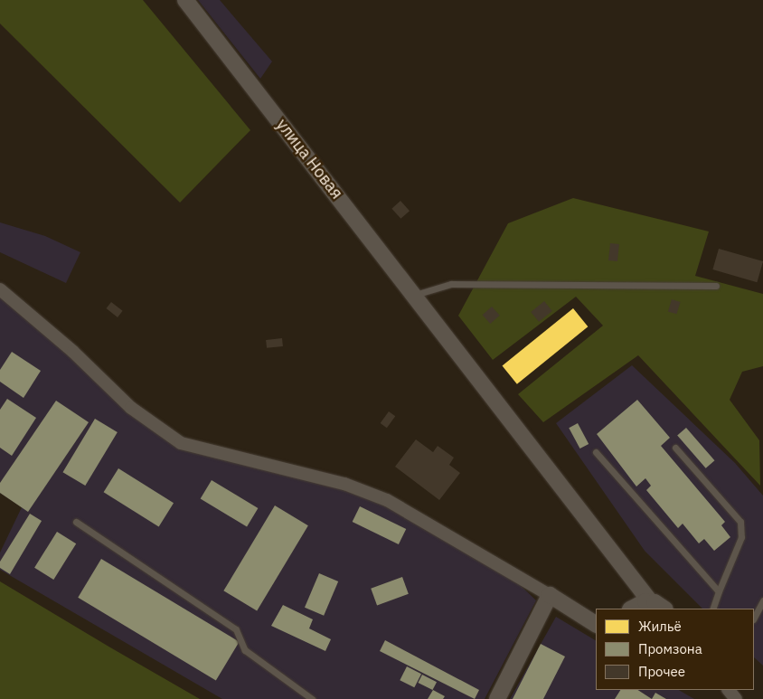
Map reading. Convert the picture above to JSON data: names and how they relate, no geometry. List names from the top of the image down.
{
  "streets": {
    "street": ["улица Новая"]
  },
  "legend": ["Жильё", "Промзона", "Прочее"]
}
